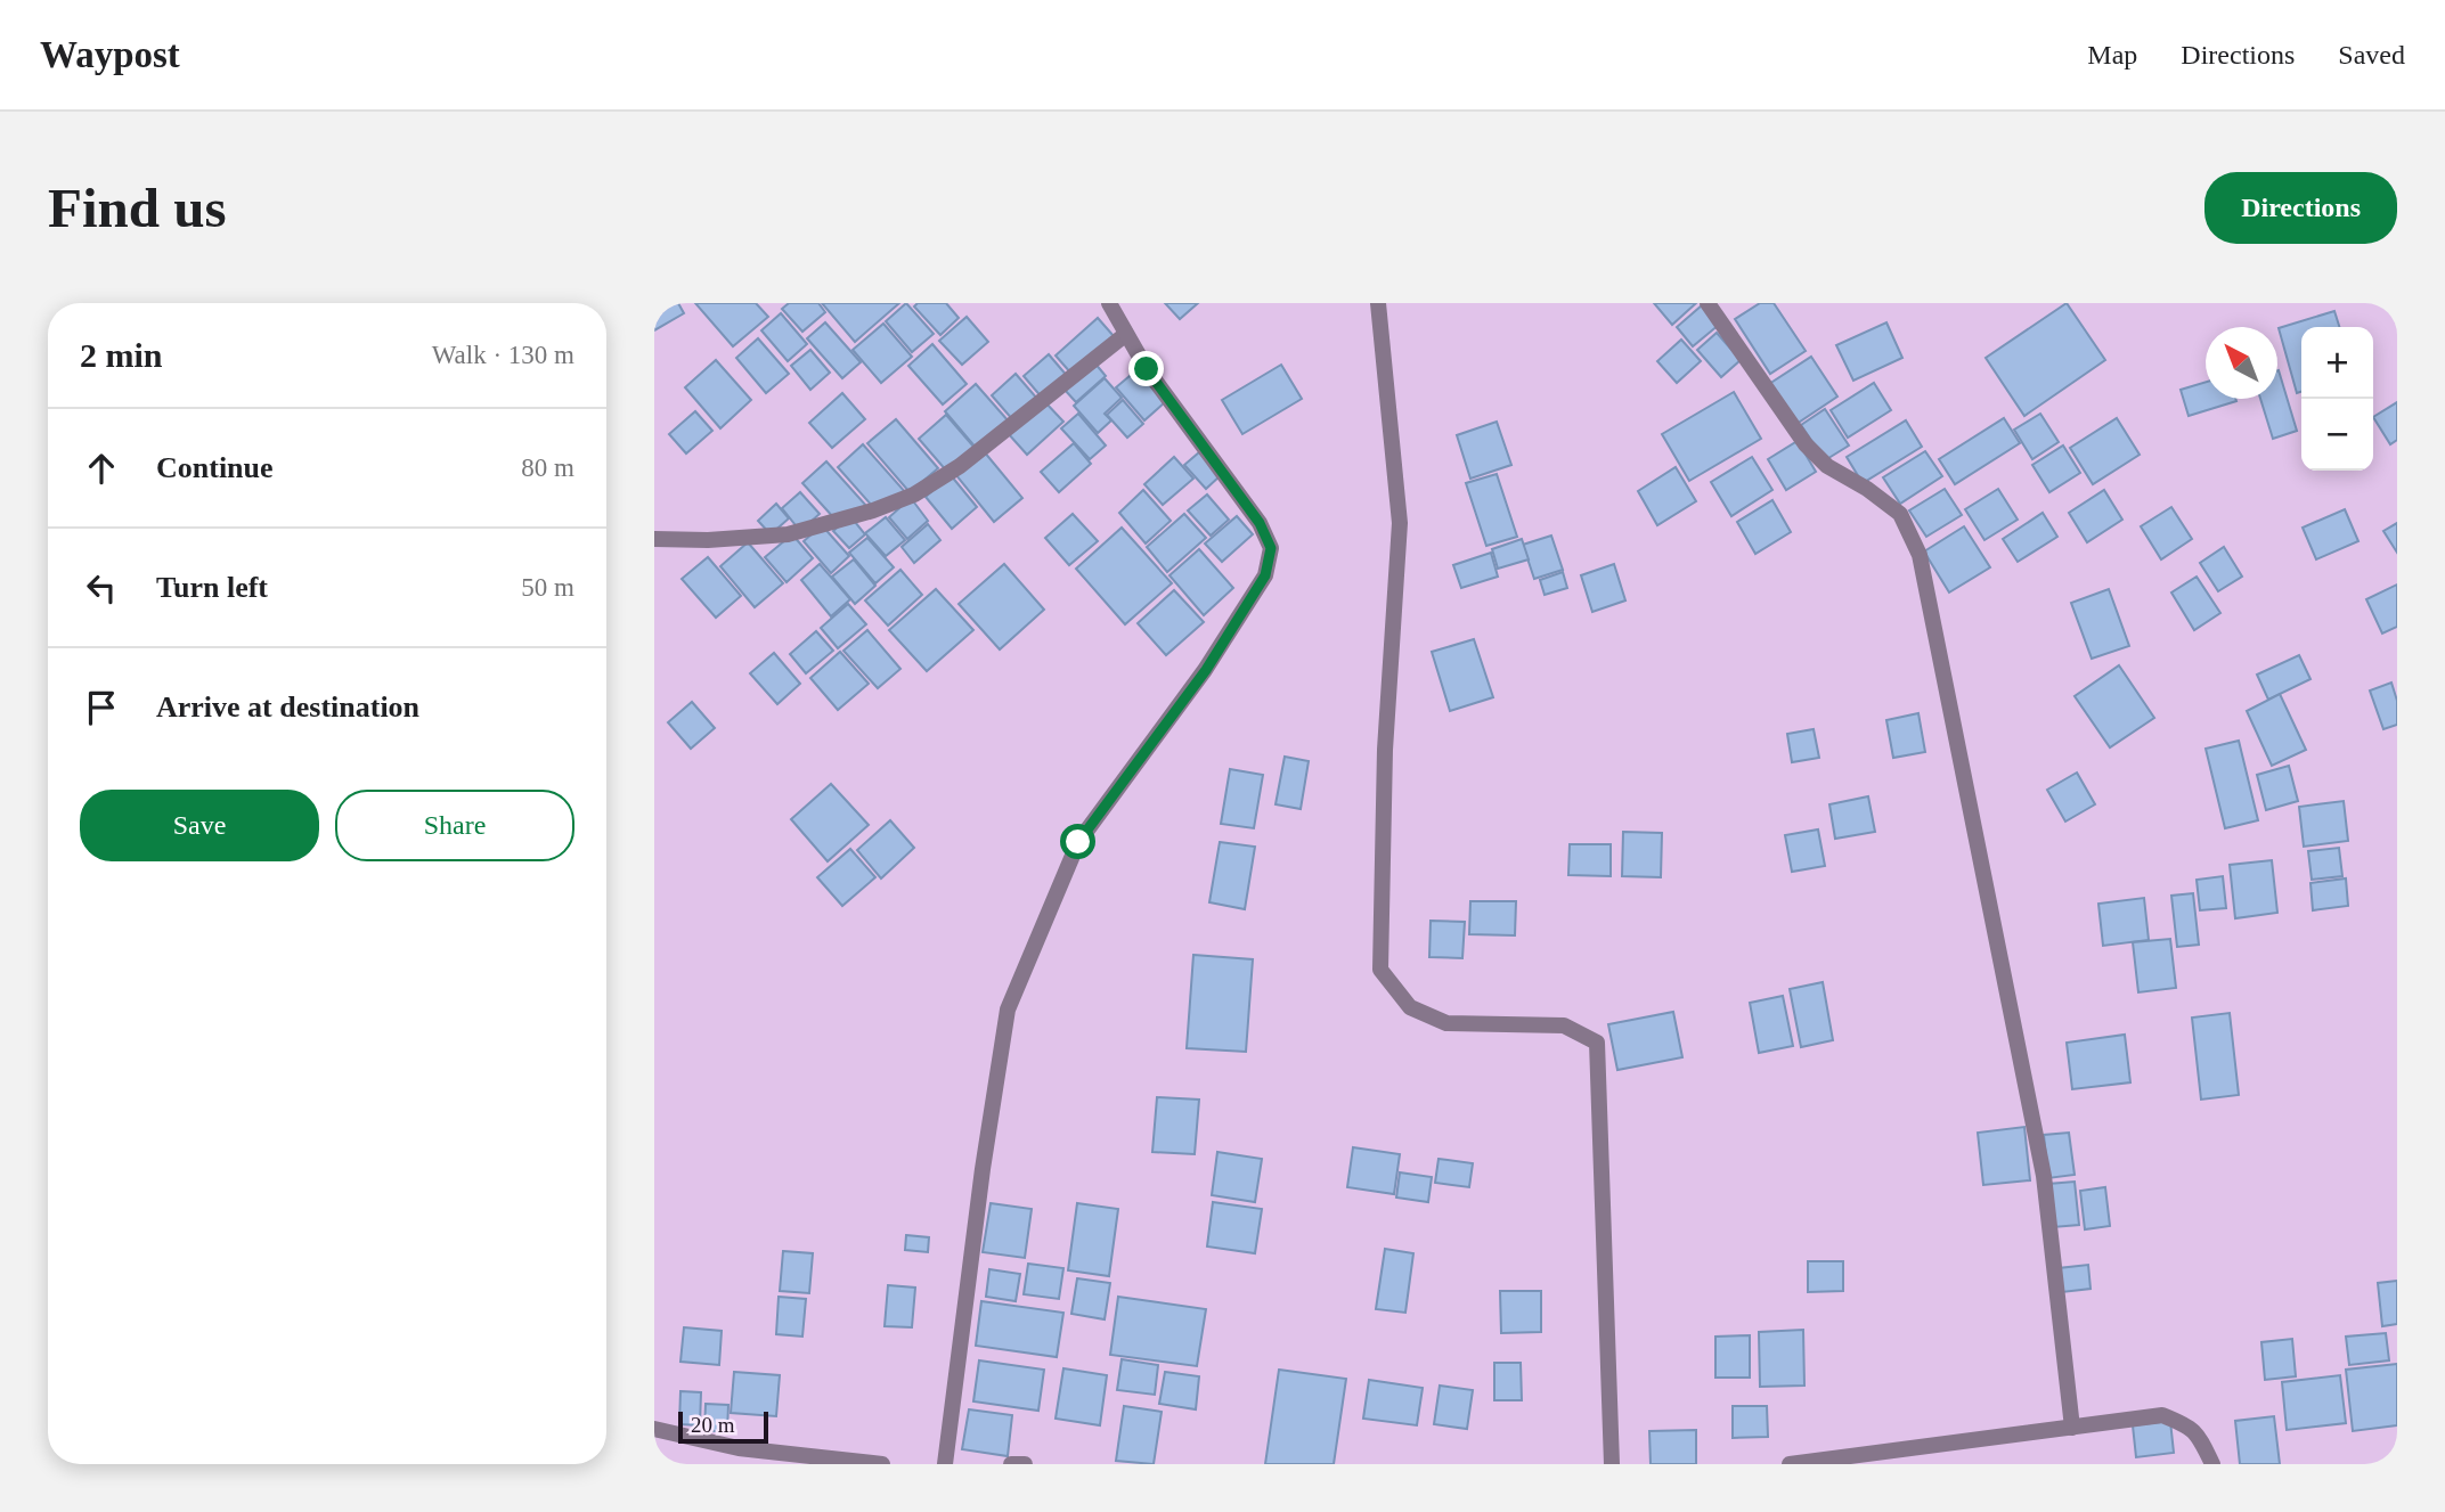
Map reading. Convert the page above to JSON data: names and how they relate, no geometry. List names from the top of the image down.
{
  "scale_bar": "20 m",
  "north": "top left",
  "page": {
    "header": "Waypost",
    "nav": ["Map", "Directions", "Saved"],
    "buttons": [
      "Directions",
      ["Save", "Share"]
    ],
    "title": "Find us",
    "heading": ["2 min", "Walk · 130 m"],
    "map_buttons": ["+", "−"],
    "list": [
      ["Continue", "80 m"],
      ["Turn left", "50 m"],
      "Arrive at destination"
    ],
    "scale": "20 m"
  }
}
